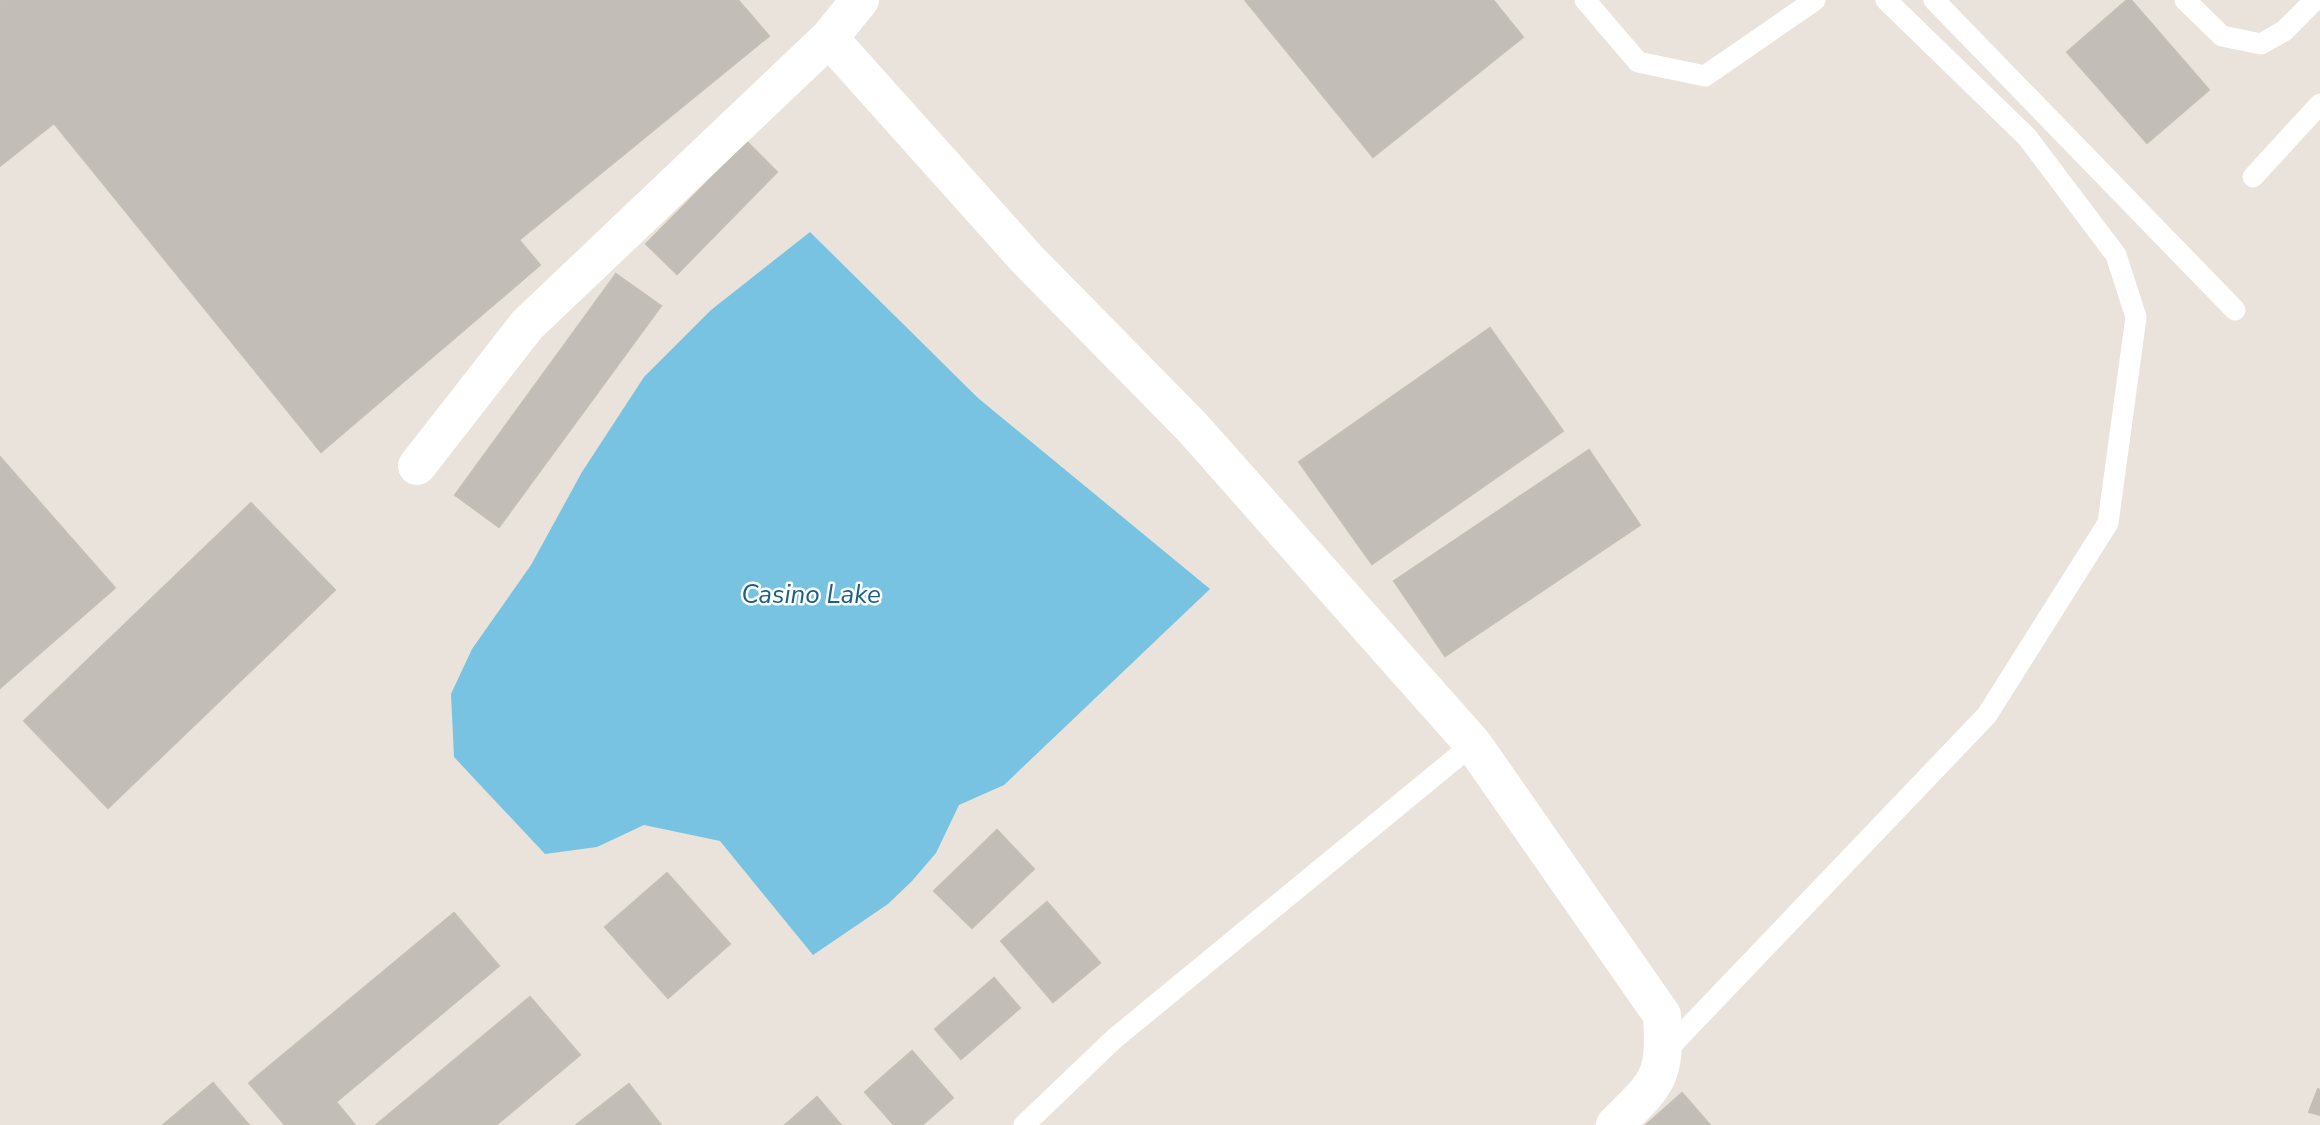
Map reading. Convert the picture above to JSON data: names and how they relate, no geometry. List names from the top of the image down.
{
  "water": ["Casino Lake"]
}
